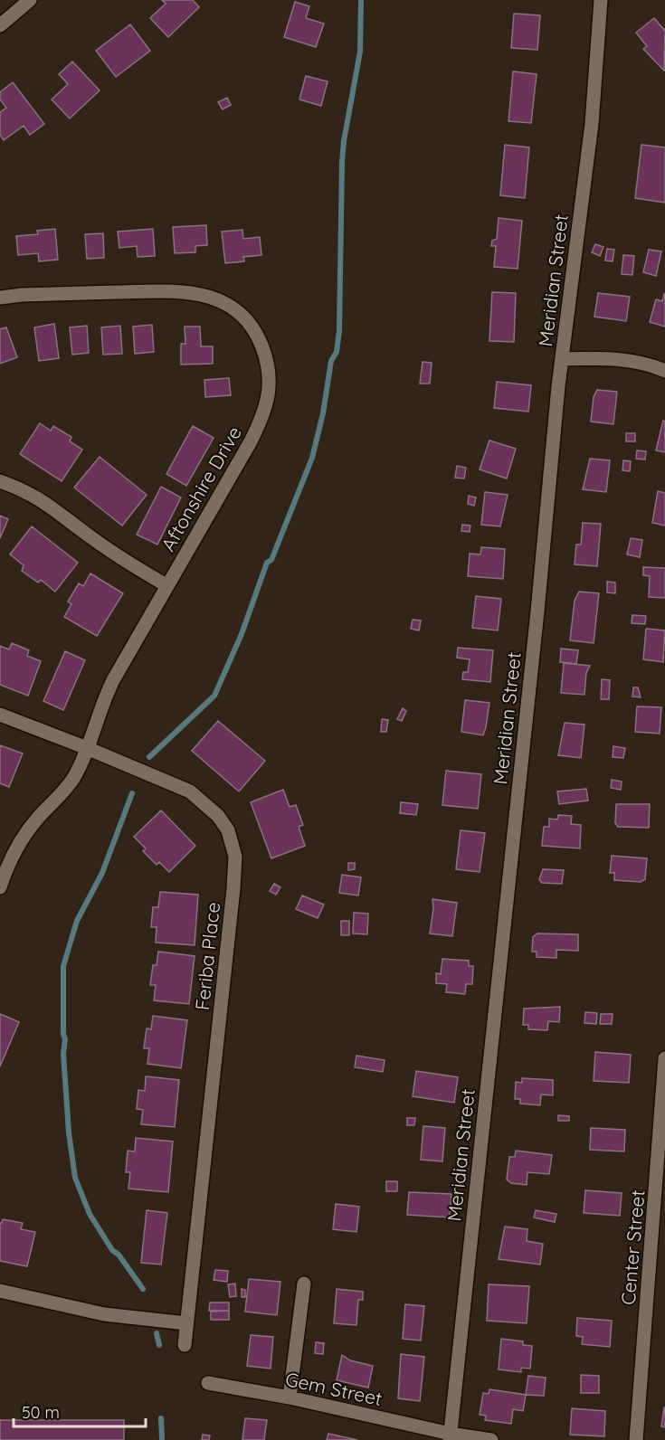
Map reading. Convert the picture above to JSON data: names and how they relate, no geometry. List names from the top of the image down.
{
  "streets": {
    "street": [
      "Meridian Street",
      "Aftonshire Drive",
      "Feriba Place",
      "Center Street",
      "Gem Street"
    ]
  },
  "crossings": [
    ["Meridian Street", "Gem Street"],
    ["Aftonshire Drive", "Feriba Place"]
  ],
  "scale_bar": "50 m"
}
